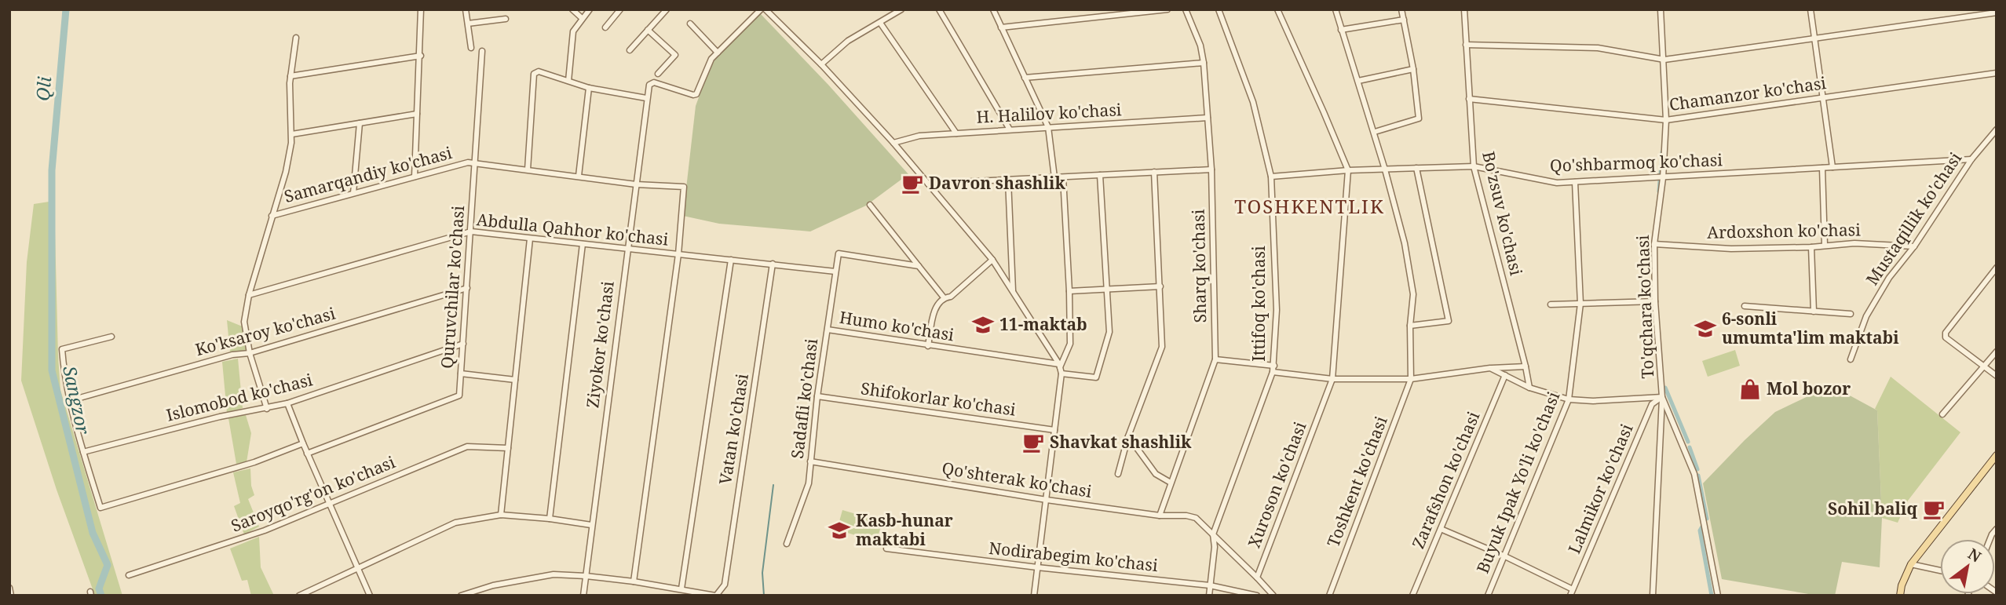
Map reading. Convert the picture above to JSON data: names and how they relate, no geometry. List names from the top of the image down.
{
  "streets": {
    "street": [
      "Chamanzor ko'chasi",
      "H. Halilov ko'chasi",
      "Qo'shbarmoq ko'chasi",
      "Samarqandiy ko'chasi",
      "Bo'zsuv ko'chasi",
      "Mustaqillik ko'chasi",
      "Abdulla Qahhor ko'chasi",
      "Ardoxshon ko'chasi",
      "Sharq ko'chasi",
      "Quruvchilar ko'chasi",
      "Ittifoq ko'chasi",
      "To'qchara ko'chasi",
      "Humo ko'chasi",
      "Ko'ksaroy ko'chasi",
      "Ziyokor ko'chasi",
      "Islomobod ko'chasi",
      "Sadafli ko'chasi",
      "Shifokorlar ko'chasi",
      "Vatan ko'chasi",
      "Qo'shterak ko'chasi",
      "Zarafshon ko'chasi",
      "Toshkent ko'chasi",
      "Buyuk Ipak Yo'li ko'chasi",
      "Xuroson ko'chasi",
      "Lalmikor ko'chasi",
      "Saroyqo'rg'on ko'chasi",
      "Nodirabegim ko'chasi"
    ]
  },
  "crossings": [
    ["Chamanzor ko'chasi", "Bo'zsuv ko'chasi"],
    ["Chamanzor ko'chasi", "To'qchara ko'chasi"],
    ["H. Halilov ko'chasi", "Sharq ko'chasi"],
    ["Qo'shbarmoq ko'chasi", "Bo'zsuv ko'chasi"],
    ["Qo'shbarmoq ko'chasi", "Mustaqillik ko'chasi"],
    ["Qo'shbarmoq ko'chasi", "Ittifoq ko'chasi"],
    ["Qo'shbarmoq ko'chasi", "To'qchara ko'chasi"],
    ["Qo'shbarmoq ko'chasi", "Buyuk Ipak Yo'li ko'chasi"],
    ["Samarqandiy ko'chasi", "Abdulla Qahhor ko'chasi"],
    ["Samarqandiy ko'chasi", "Quruvchilar ko'chasi"],
    ["Samarqandiy ko'chasi", "Ziyokor ko'chasi"],
    ["Mustaqillik ko'chasi", "Ardoxshon ko'chasi"],
    ["Abdulla Qahhor ko'chasi", "Quruvchilar ko'chasi"],
    ["Abdulla Qahhor ko'chasi", "Ziyokor ko'chasi"],
    ["Abdulla Qahhor ko'chasi", "Sadafli ko'chasi"],
    ["Abdulla Qahhor ko'chasi", "Vatan ko'chasi"],
    ["Ardoxshon ko'chasi", "To'qchara ko'chasi"],
    ["Sharq ko'chasi", "Qo'shterak ko'chasi"],
    ["Quruvchilar ko'chasi", "Ko'ksaroy ko'chasi"],
    ["Quruvchilar ko'chasi", "Islomobod ko'chasi"],
    ["Ittifoq ko'chasi", "Qo'shterak ko'chasi"],
    ["Ittifoq ko'chasi", "Nodirabegim ko'chasi"],
    ["To'qchara ko'chasi", "Lalmikor ko'chasi"],
    ["Humo ko'chasi", "Sadafli ko'chasi"],
    ["Sadafli ko'chasi", "Shifokorlar ko'chasi"],
    ["Sadafli ko'chasi", "Qo'shterak ko'chasi"],
    ["Qo'shterak ko'chasi", "Xuroson ko'chasi"]
  ],
  "districts": ["TOSHKENTLIK"],
  "water": ["Qli", "Sangzor"],
  "places": {
    "cafe": ["Davron shashlik", "Shavkat shashlik", "Sohil baliq"],
    "school or university": ["11-maktab", "6-sonli umumta'lim maktabi", "Kasb-hunar maktabi"],
    "shop": ["Mol bozor"]
  },
  "north": "top right"
}
